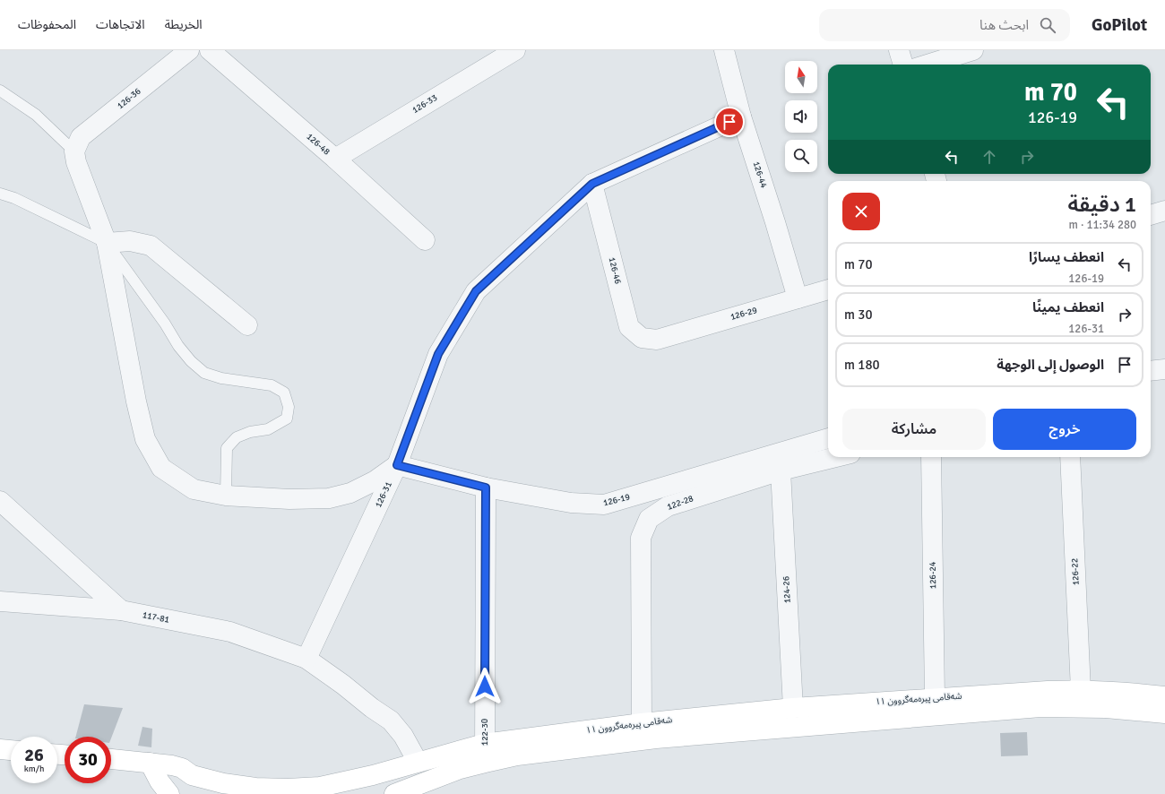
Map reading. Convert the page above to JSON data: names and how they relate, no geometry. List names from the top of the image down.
{
  "streets": {
    "main road": ["شەقامی پیرەمەگروون ١١"],
    "street": [
      "126-36",
      "126-33",
      "126-48",
      "126-44",
      "126-46",
      "126-29",
      "126-31",
      "126-19",
      "122-28",
      "126-22",
      "126-24",
      "124-26",
      "117-81",
      "122-30"
    ]
  },
  "crossings": [
    ["126-33", "126-48"],
    ["126-44", "126-29"],
    ["126-44", "126-31"],
    ["126-46", "126-29"],
    ["126-46", "126-31"],
    ["126-31", "126-19"],
    ["126-31", "117-81"],
    ["126-19", "122-30"],
    ["122-28", "124-26"],
    ["122-28", "شەقامی پیرەمەگروون ١١"],
    ["126-22", "شەقامی پیرەمەگروون ١١"],
    ["126-24", "شەقامی پیرەمەگروون ١١"],
    ["124-26", "شەقامی پیرەمەگروون ١١"],
    ["117-81", "شەقامی پیرەمەگروون ١١"],
    ["شەقامی پیرەمەگروون ١١", "122-30"]
  ],
  "north": "top",
  "page": {
    "header": "GoPilot",
    "search": "ابحث هنا",
    "nav": ["الخريطة", "الاتجاهات", "المحفوظات"],
    "turn": ["70 m", "126-19"],
    "heading": ["1 دقيقة", "280 m · 11:34"],
    "list": [
      {
        "name": "انعطف يسارًا",
        "note": "126-19",
        "value": "70 m"
      },
      {
        "name": "انعطف يمينًا",
        "note": "126-31",
        "value": "30 m"
      },
      {
        "name": "الوصول إلى الوجهة",
        "value": "180 m"
      }
    ],
    "buttons": ["خروج", "مشاركة"],
    "speed": "26 km/h",
    "limit": "30"
  }
}
